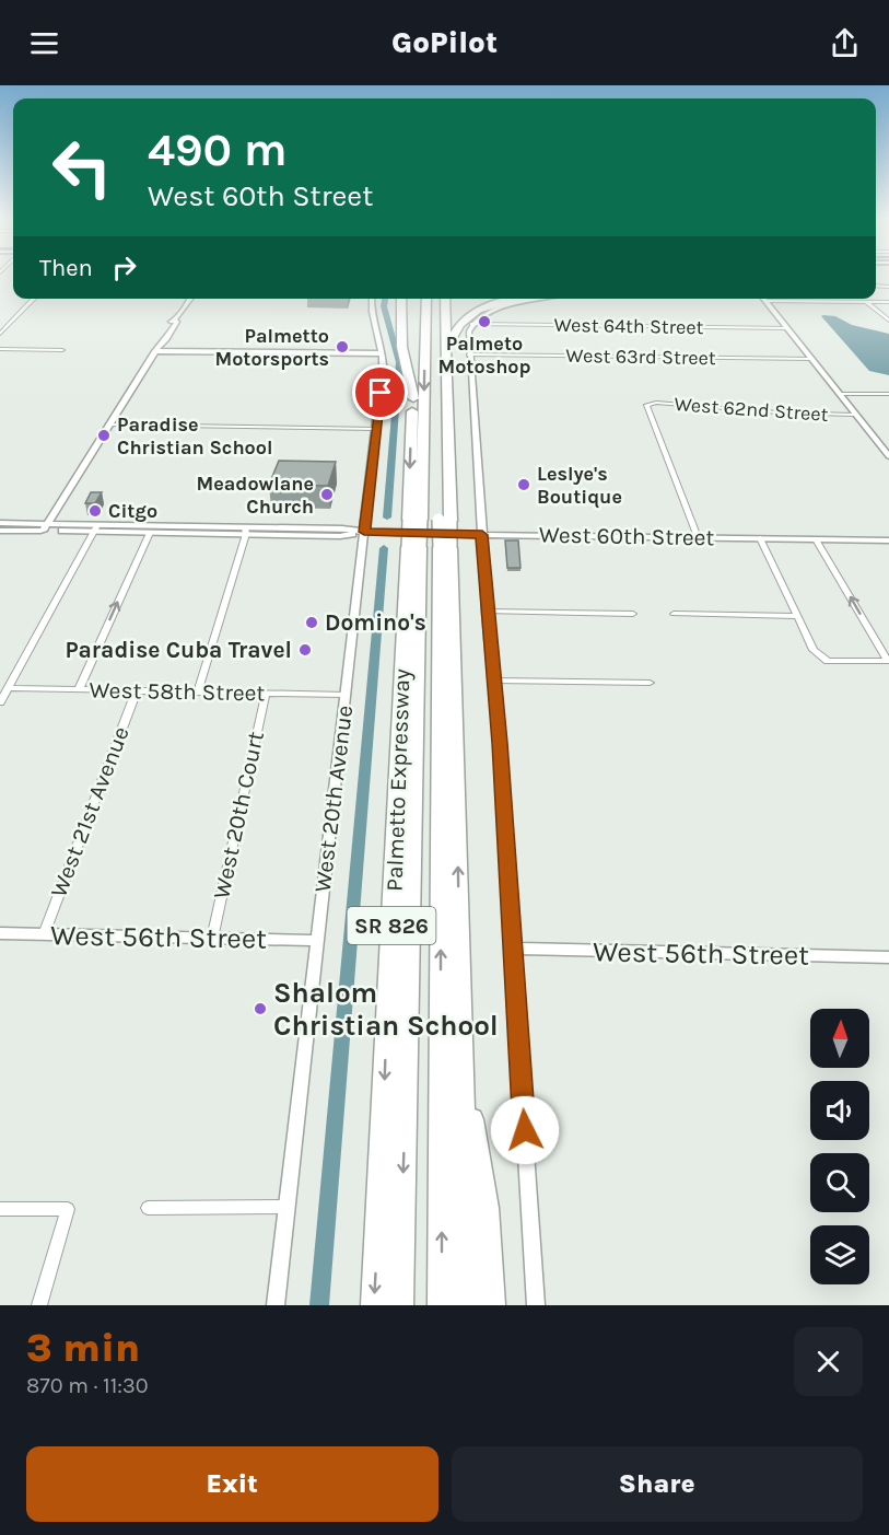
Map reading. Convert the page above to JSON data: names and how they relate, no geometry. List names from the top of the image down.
{
  "streets": {
    "highway": ["Palmetto Expressway", "SR 826"],
    "street": [
      "West 64th Street",
      "West 63rd Street",
      "West 62nd Street",
      "West 60th Street",
      "West 58th Street",
      "West 20th Avenue",
      "West 21st Avenue",
      "West 20th Court",
      "West 56th Street"
    ]
  },
  "crossings": [
    ["West 62nd Street", "West 60th Street"],
    ["West 60th Street", "West 20th Avenue"],
    ["West 58th Street", "West 20th Avenue"],
    ["West 58th Street", "West 21st Avenue"],
    ["West 58th Street", "West 20th Court"],
    ["West 20th Avenue", "West 56th Street"],
    ["West 21st Avenue", "West 56th Street"],
    ["West 20th Court", "West 56th Street"]
  ],
  "places": [
    "Palmeto Motoshop",
    "Palmetto Motorsports",
    "Paradise Christian School",
    "Leslye's Boutique",
    "Meadowlane Church",
    "Citgo",
    "Domino's",
    "Paradise Cuba Travel",
    "Shalom Christian School"
  ],
  "north": "top",
  "page": {
    "header": "GoPilot",
    "turn": ["490 m", "West 60th Street"],
    "then": "Then",
    "heading": ["3 min", "870 m · 11:30"],
    "buttons": ["Exit", "Share"]
  }
}
